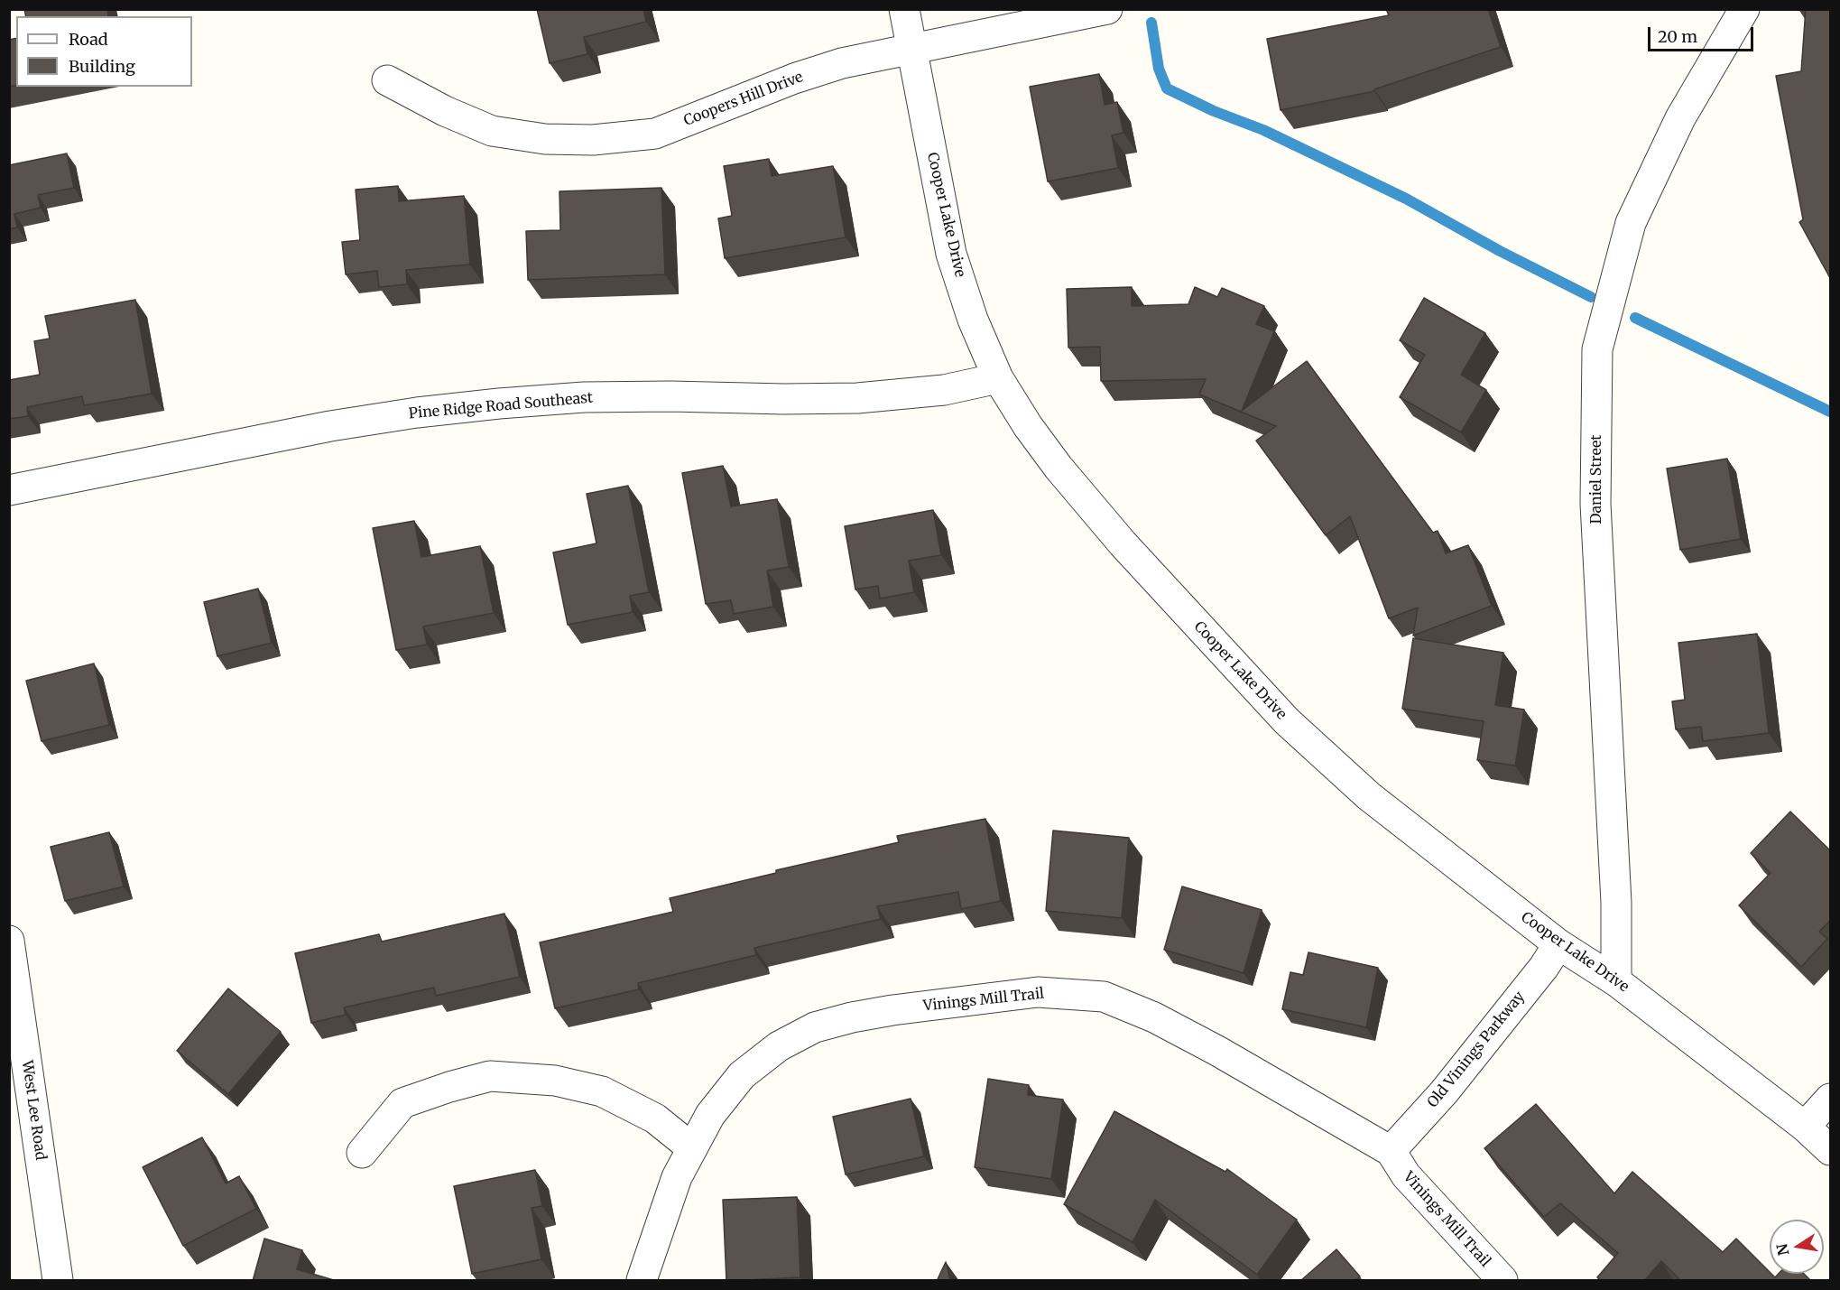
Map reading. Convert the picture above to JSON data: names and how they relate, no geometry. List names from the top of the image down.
{
  "streets": {
    "street": [
      "Coopers Hill Drive",
      "Cooper Lake Drive",
      "Pine Ridge Road Southeast",
      "Daniel Street",
      "Vinings Mill Trail",
      "Old Vinings Parkway",
      "West Lee Road"
    ]
  },
  "crossings": [
    ["Coopers Hill Drive", "Cooper Lake Drive"],
    ["Cooper Lake Drive", "Pine Ridge Road Southeast"],
    ["Cooper Lake Drive", "Daniel Street"],
    ["Cooper Lake Drive", "Old Vinings Parkway"],
    ["Vinings Mill Trail", "Old Vinings Parkway"]
  ],
  "legend": ["Road", "Building"],
  "scale_bar": "20 m",
  "north": "left"
}
